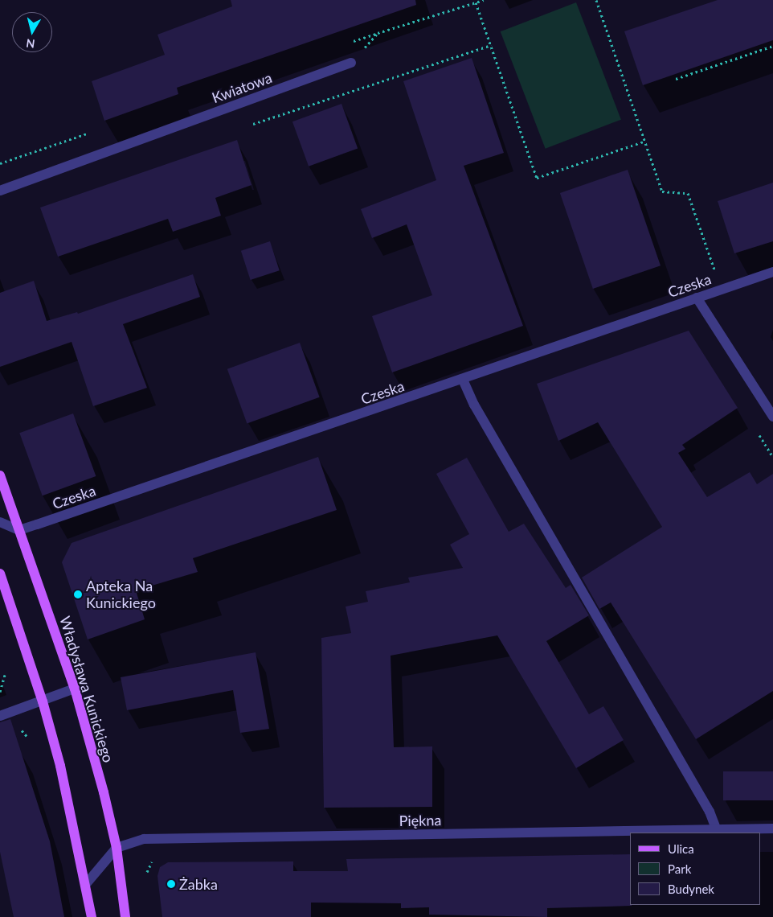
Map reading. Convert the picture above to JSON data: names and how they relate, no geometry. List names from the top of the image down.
{
  "streets": {
    "main road": ["Władysława Kunickiego"],
    "street": ["Kwiatowa", "Czeska", "Piękna"]
  },
  "crossings": [
    ["Czeska", "Władysława Kunickiego"],
    ["Władysława Kunickiego", "Piękna"]
  ],
  "places": ["Apteka Na Kunickiego", "Żabka"],
  "legend": ["Ulica", "Park", "Budynek"],
  "north": "bottom"
}
